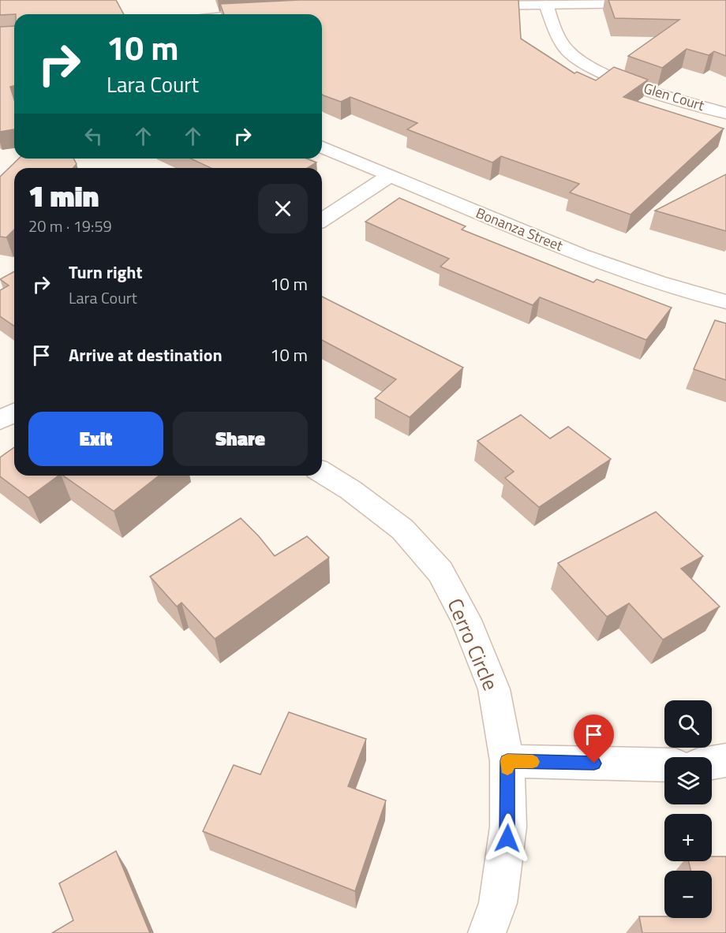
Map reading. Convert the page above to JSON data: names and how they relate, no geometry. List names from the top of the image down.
{
  "streets": {
    "street": ["Glen Court", "Bonanza Street", "Cerro Circle"]
  },
  "page": {
    "turn": ["10 m", "Lara Court"],
    "heading": ["1 min", "20 m · 19:59"],
    "list": [
      {
        "name": "Turn right",
        "note": "Lara Court",
        "value": "10 m"
      },
      {
        "name": "Arrive at destination",
        "value": "10 m"
      }
    ],
    "buttons": ["Exit", "Share"],
    "map_buttons": ["+", "−"]
  }
}
